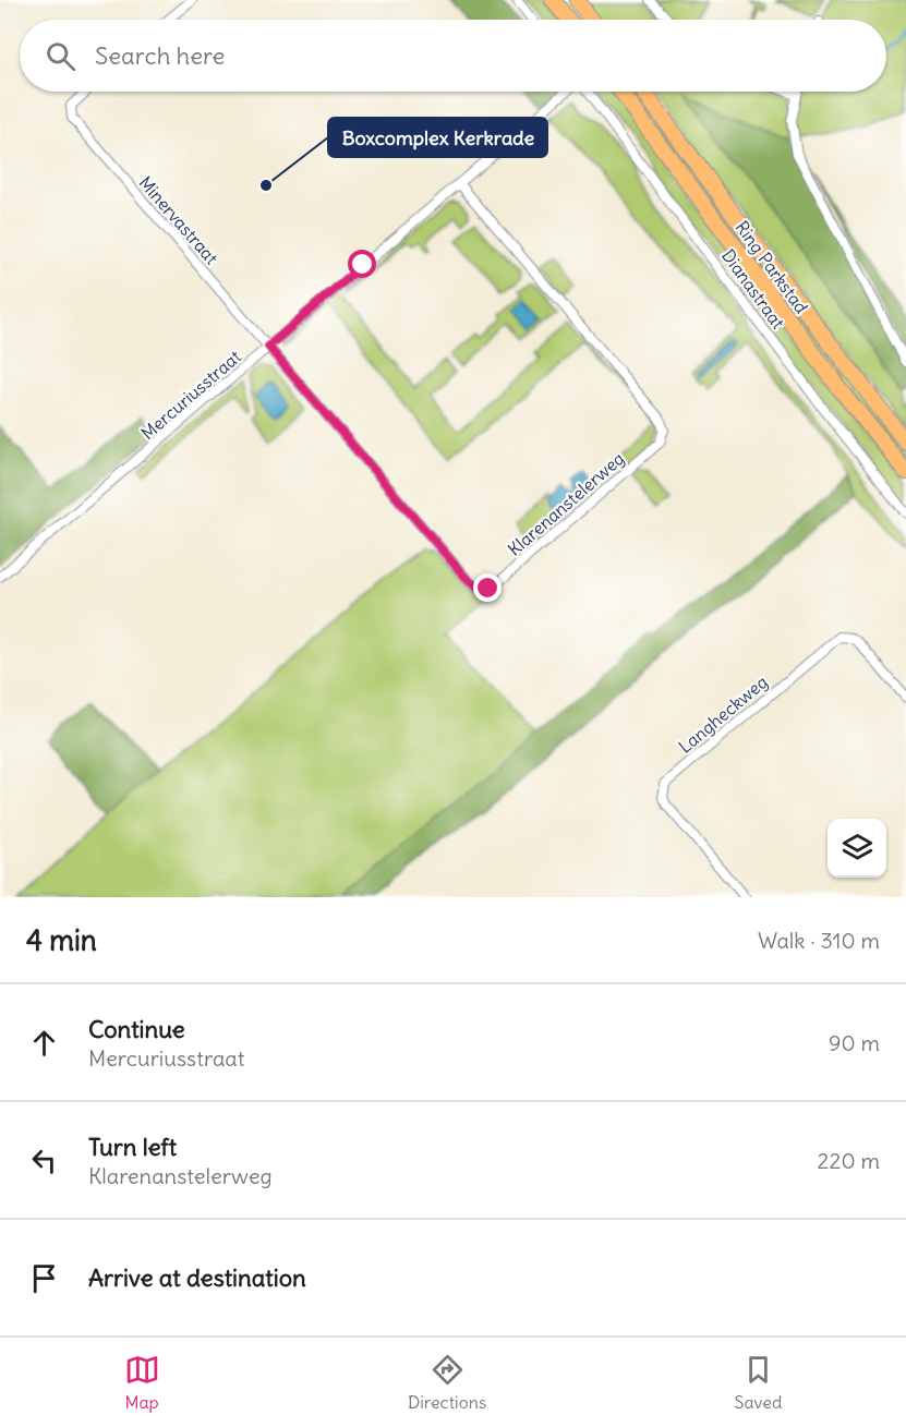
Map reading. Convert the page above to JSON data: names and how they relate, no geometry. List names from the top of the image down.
{
  "streets": {
    "highway": ["Ring Parkstad"],
    "street": [
      "Minervastraat",
      "Dianastraat",
      "Mercuriusstraat",
      "Klarenanstelerweg",
      "Langheckweg"
    ]
  },
  "crossings": [
    ["Minervastraat", "Mercuriusstraat"],
    ["Minervastraat", "Klarenanstelerweg"],
    ["Mercuriusstraat", "Klarenanstelerweg"]
  ],
  "places": ["Boxcomplex Kerkrade"],
  "page": {
    "search": "Search here",
    "heading": ["4 min", "Walk · 310 m"],
    "list": [
      ["Continue", "Mercuriusstraat", "90 m"],
      ["Turn left", "Klarenanstelerweg", "220 m"],
      "Arrive at destination"
    ],
    "nav": ["Map", "Directions", "Saved"]
  }
}
